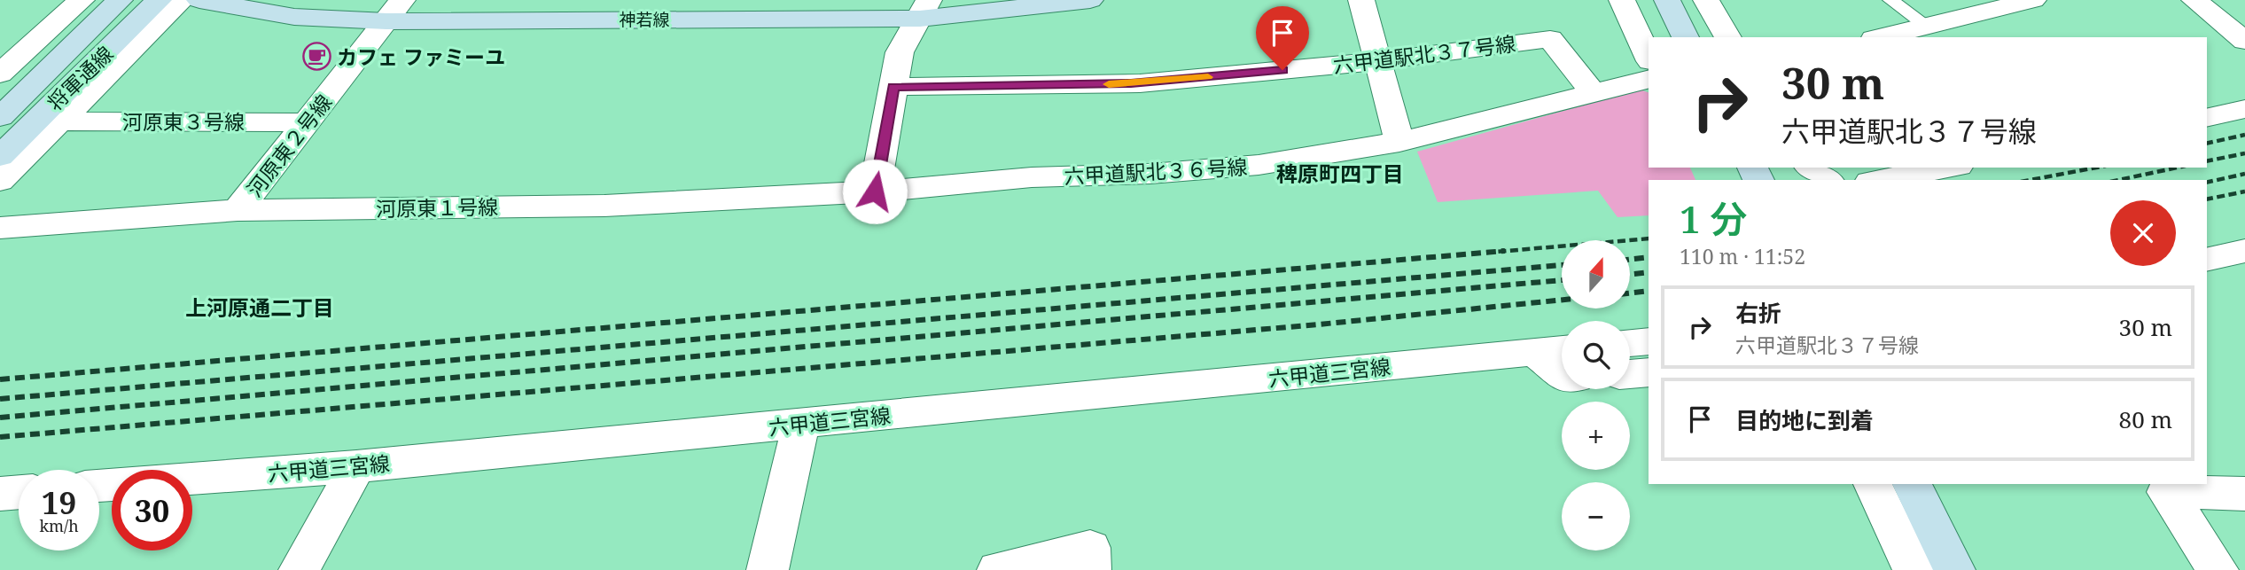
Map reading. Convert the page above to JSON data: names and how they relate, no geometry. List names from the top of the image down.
{
  "streets": {
    "street": [
      "神若線",
      "六甲道駅北３７号線",
      "将軍通線",
      "河原東３号線",
      "河原東２号線",
      "六甲道駅北３６号線",
      "河原東１号線",
      "六甲道三宮線"
    ]
  },
  "crossings": [
    ["神若線", "河原東２号線"],
    ["六甲道駅北３７号線", "六甲道駅北３６号線"],
    ["河原東３号線", "河原東２号線"],
    ["河原東２号線", "河原東１号線"],
    ["六甲道駅北３６号線", "河原東１号線"]
  ],
  "districts": ["稗原町四丁目", "上河原通二丁目"],
  "places": {
    "cafe": ["カフェ ファミーユ"]
  },
  "north": "top",
  "page": {
    "turn": ["30 m", "六甲道駅北３７号線"],
    "heading": ["1 分", "110 m · 11:52"],
    "map_buttons": ["+", "−"],
    "list": [
      {
        "name": "右折",
        "note": "六甲道駅北３７号線",
        "value": "30 m"
      },
      {
        "name": "目的地に到着",
        "value": "80 m"
      }
    ],
    "speed": "19 km/h",
    "limit": "30"
  }
}
